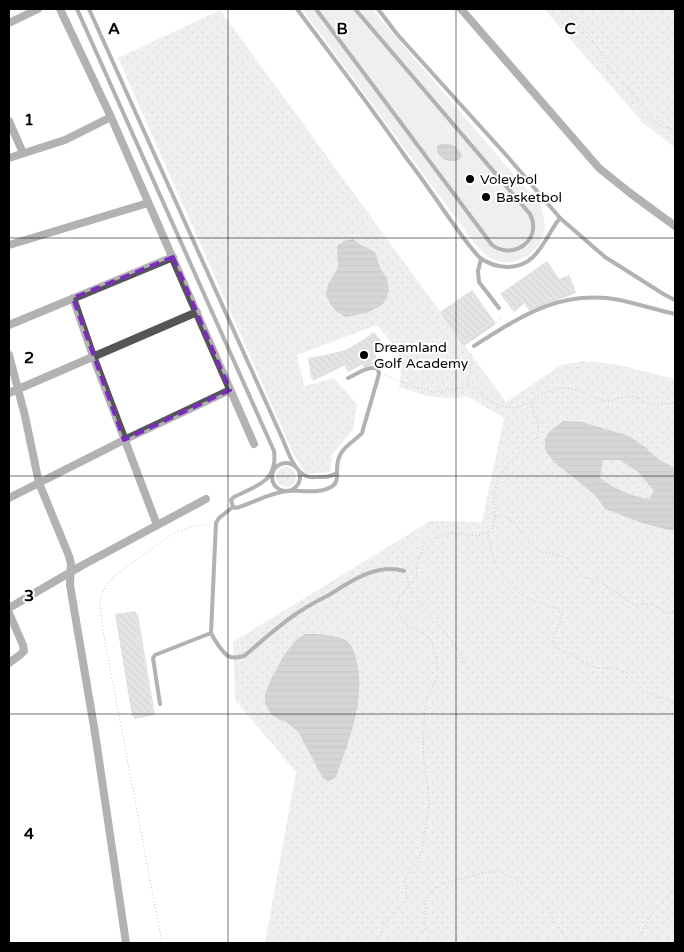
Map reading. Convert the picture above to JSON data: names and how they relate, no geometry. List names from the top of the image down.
{
  "places": ["Voleybol", "Basketbol", "Dreamland Golf Academy"],
  "grid": {
    "columns": ["A", "B", "C"],
    "rows": [
      "1",
      "2",
      "3",
      "4"
    ]
  }
}
